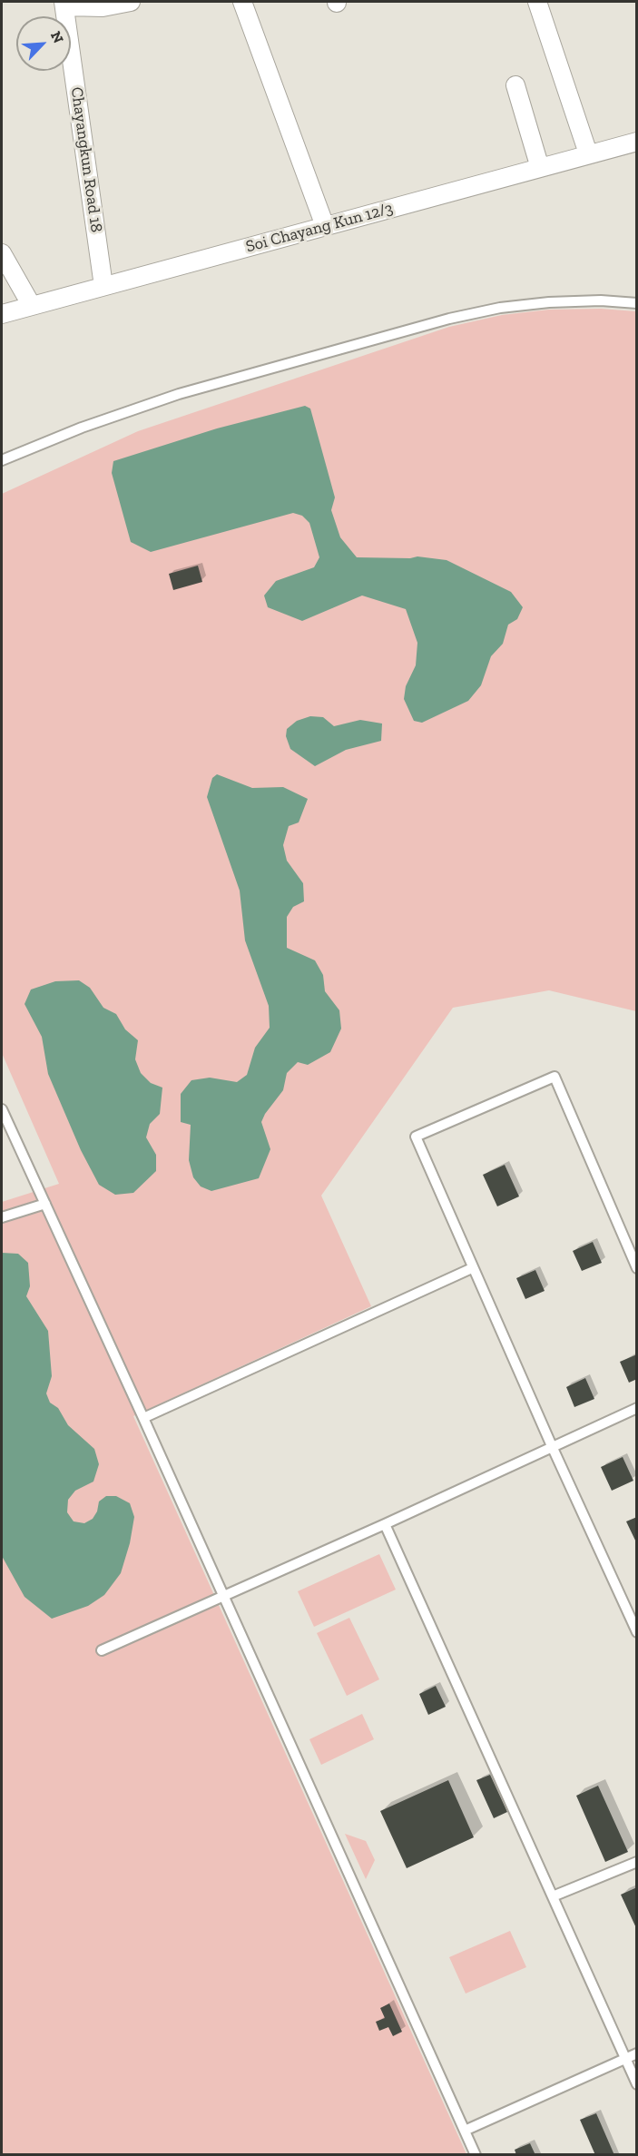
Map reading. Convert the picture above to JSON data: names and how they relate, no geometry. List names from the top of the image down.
{
  "streets": {
    "street": ["Chayangkun Road 18", "Soi Chayang Kun 12/3"]
  },
  "crossings": [
    ["Chayangkun Road 18", "Soi Chayang Kun 12/3"]
  ],
  "north": "top right"
}
